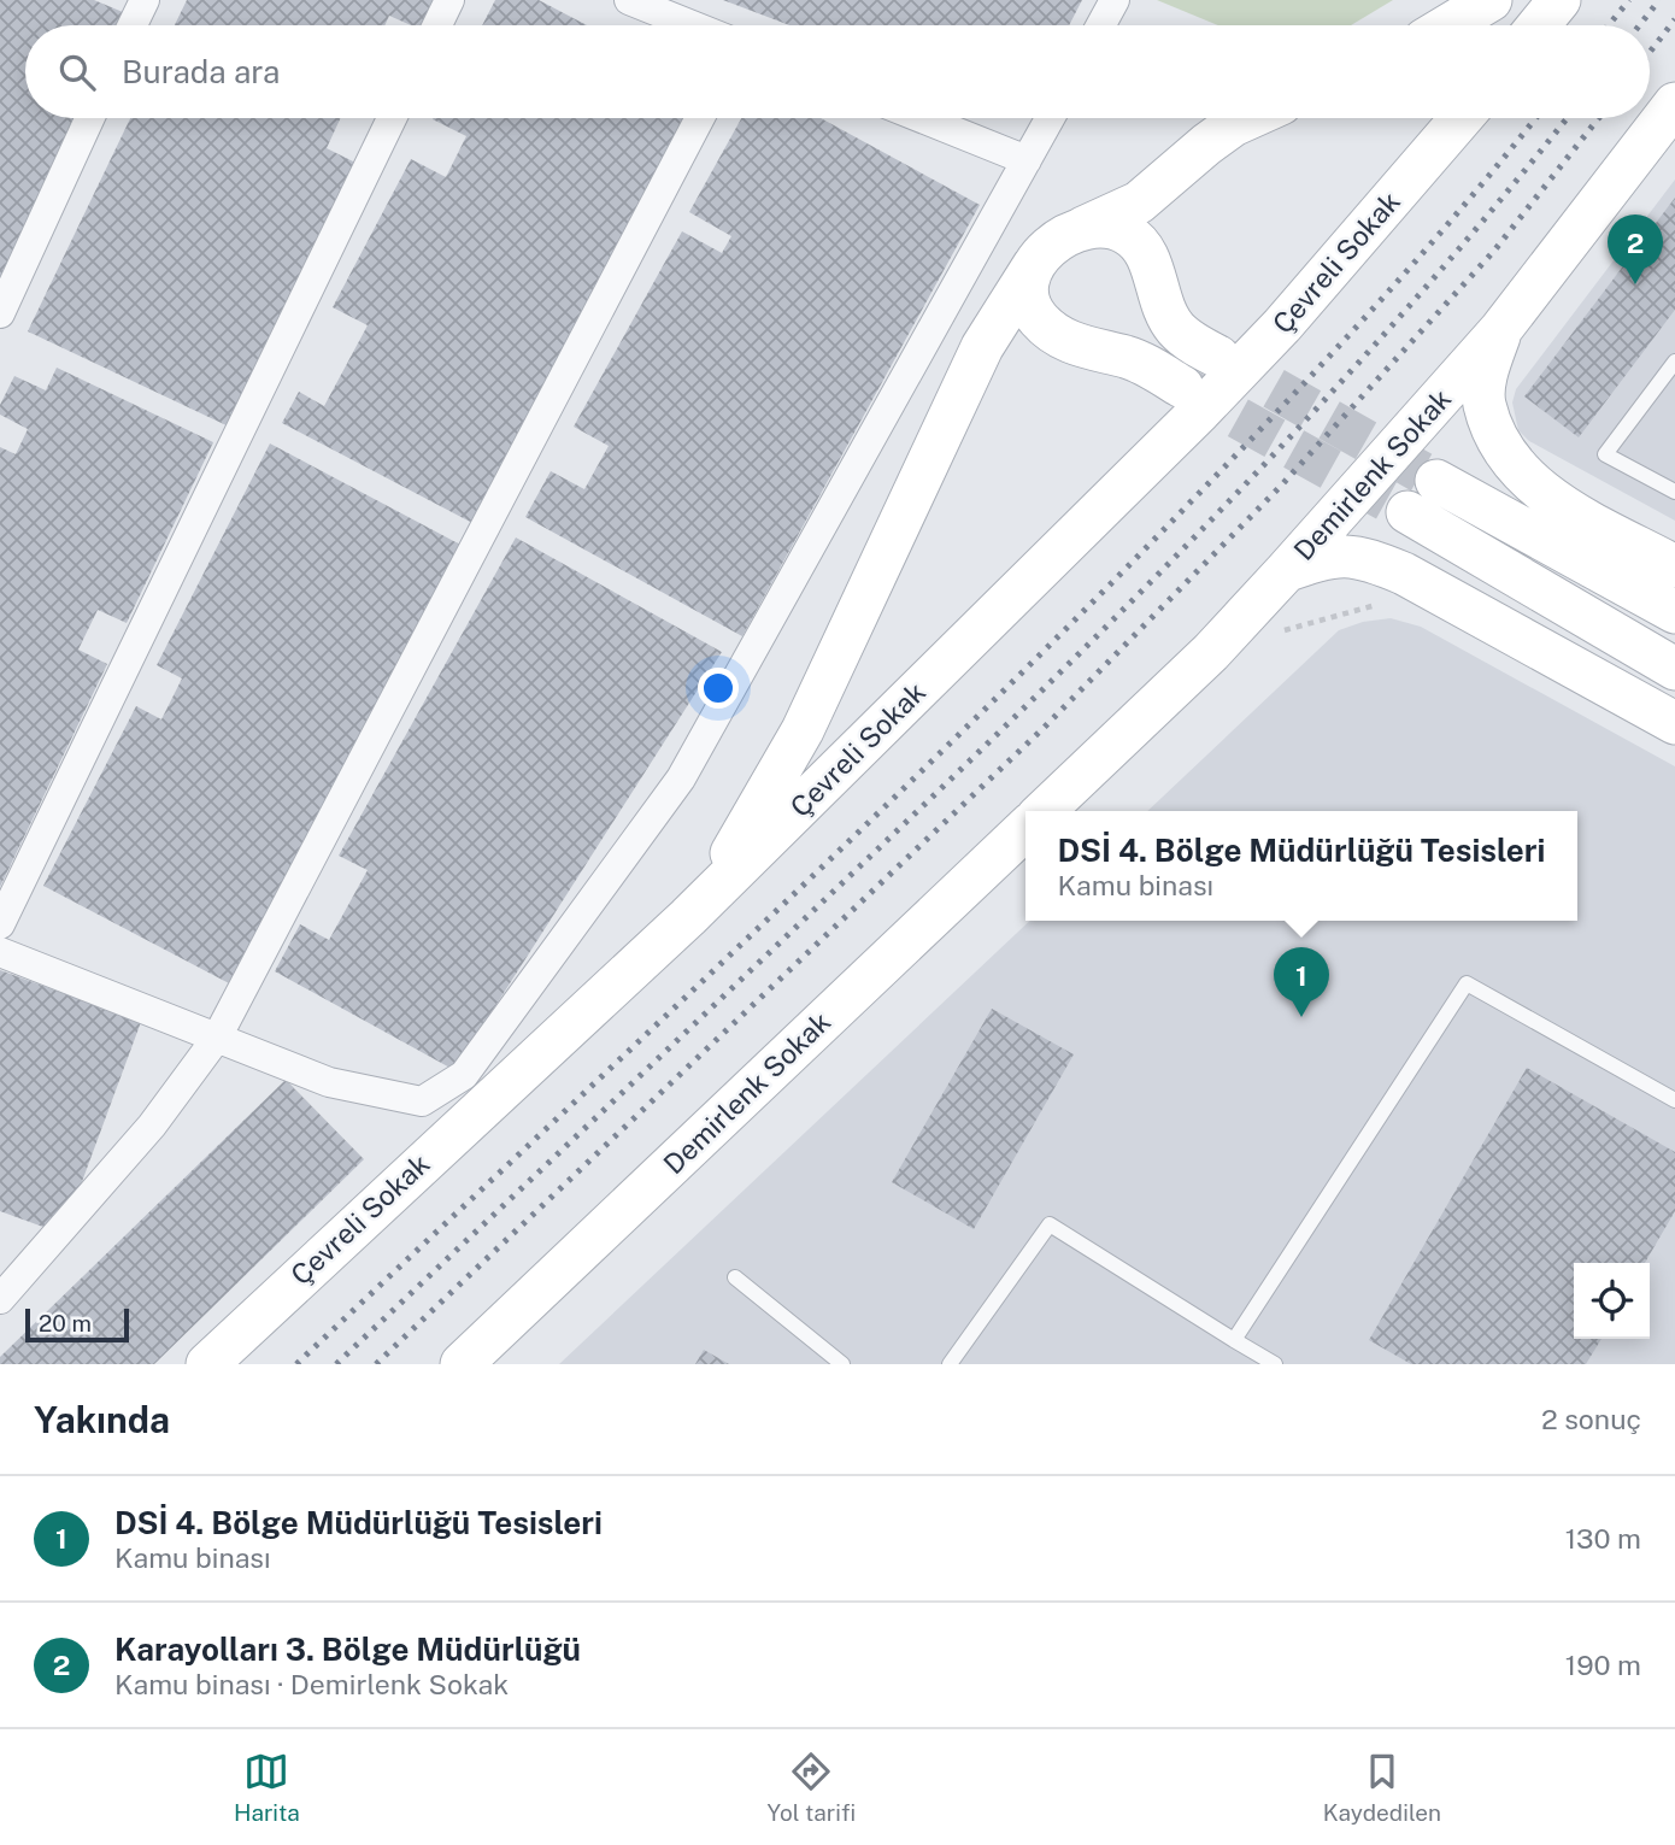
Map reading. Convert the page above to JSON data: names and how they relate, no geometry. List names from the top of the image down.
{
  "streets": {
    "street": ["Çevreli Sokak", "Demirlenk Sokak"]
  },
  "scale_bar": "20 m",
  "page": {
    "search": "Burada ara",
    "pins": ["2", "1"],
    "popup": ["DSİ 4. Bölge Müdürlüğü Tesisleri", "Kamu binası"],
    "scale": "20 m",
    "heading": ["Yakında", "2 sonuç"],
    "list": [
      {
        "mark": "1",
        "name": "DSİ 4. Bölge Müdürlüğü Tesisleri",
        "note": "Kamu binası",
        "value": "130 m"
      },
      {
        "mark": "2",
        "name": "Karayolları 3. Bölge Müdürlüğü",
        "note": "Kamu binası · Demirlenk Sokak",
        "value": "190 m"
      }
    ],
    "nav": ["Harita", "Yol tarifi", "Kaydedilen"]
  }
}
